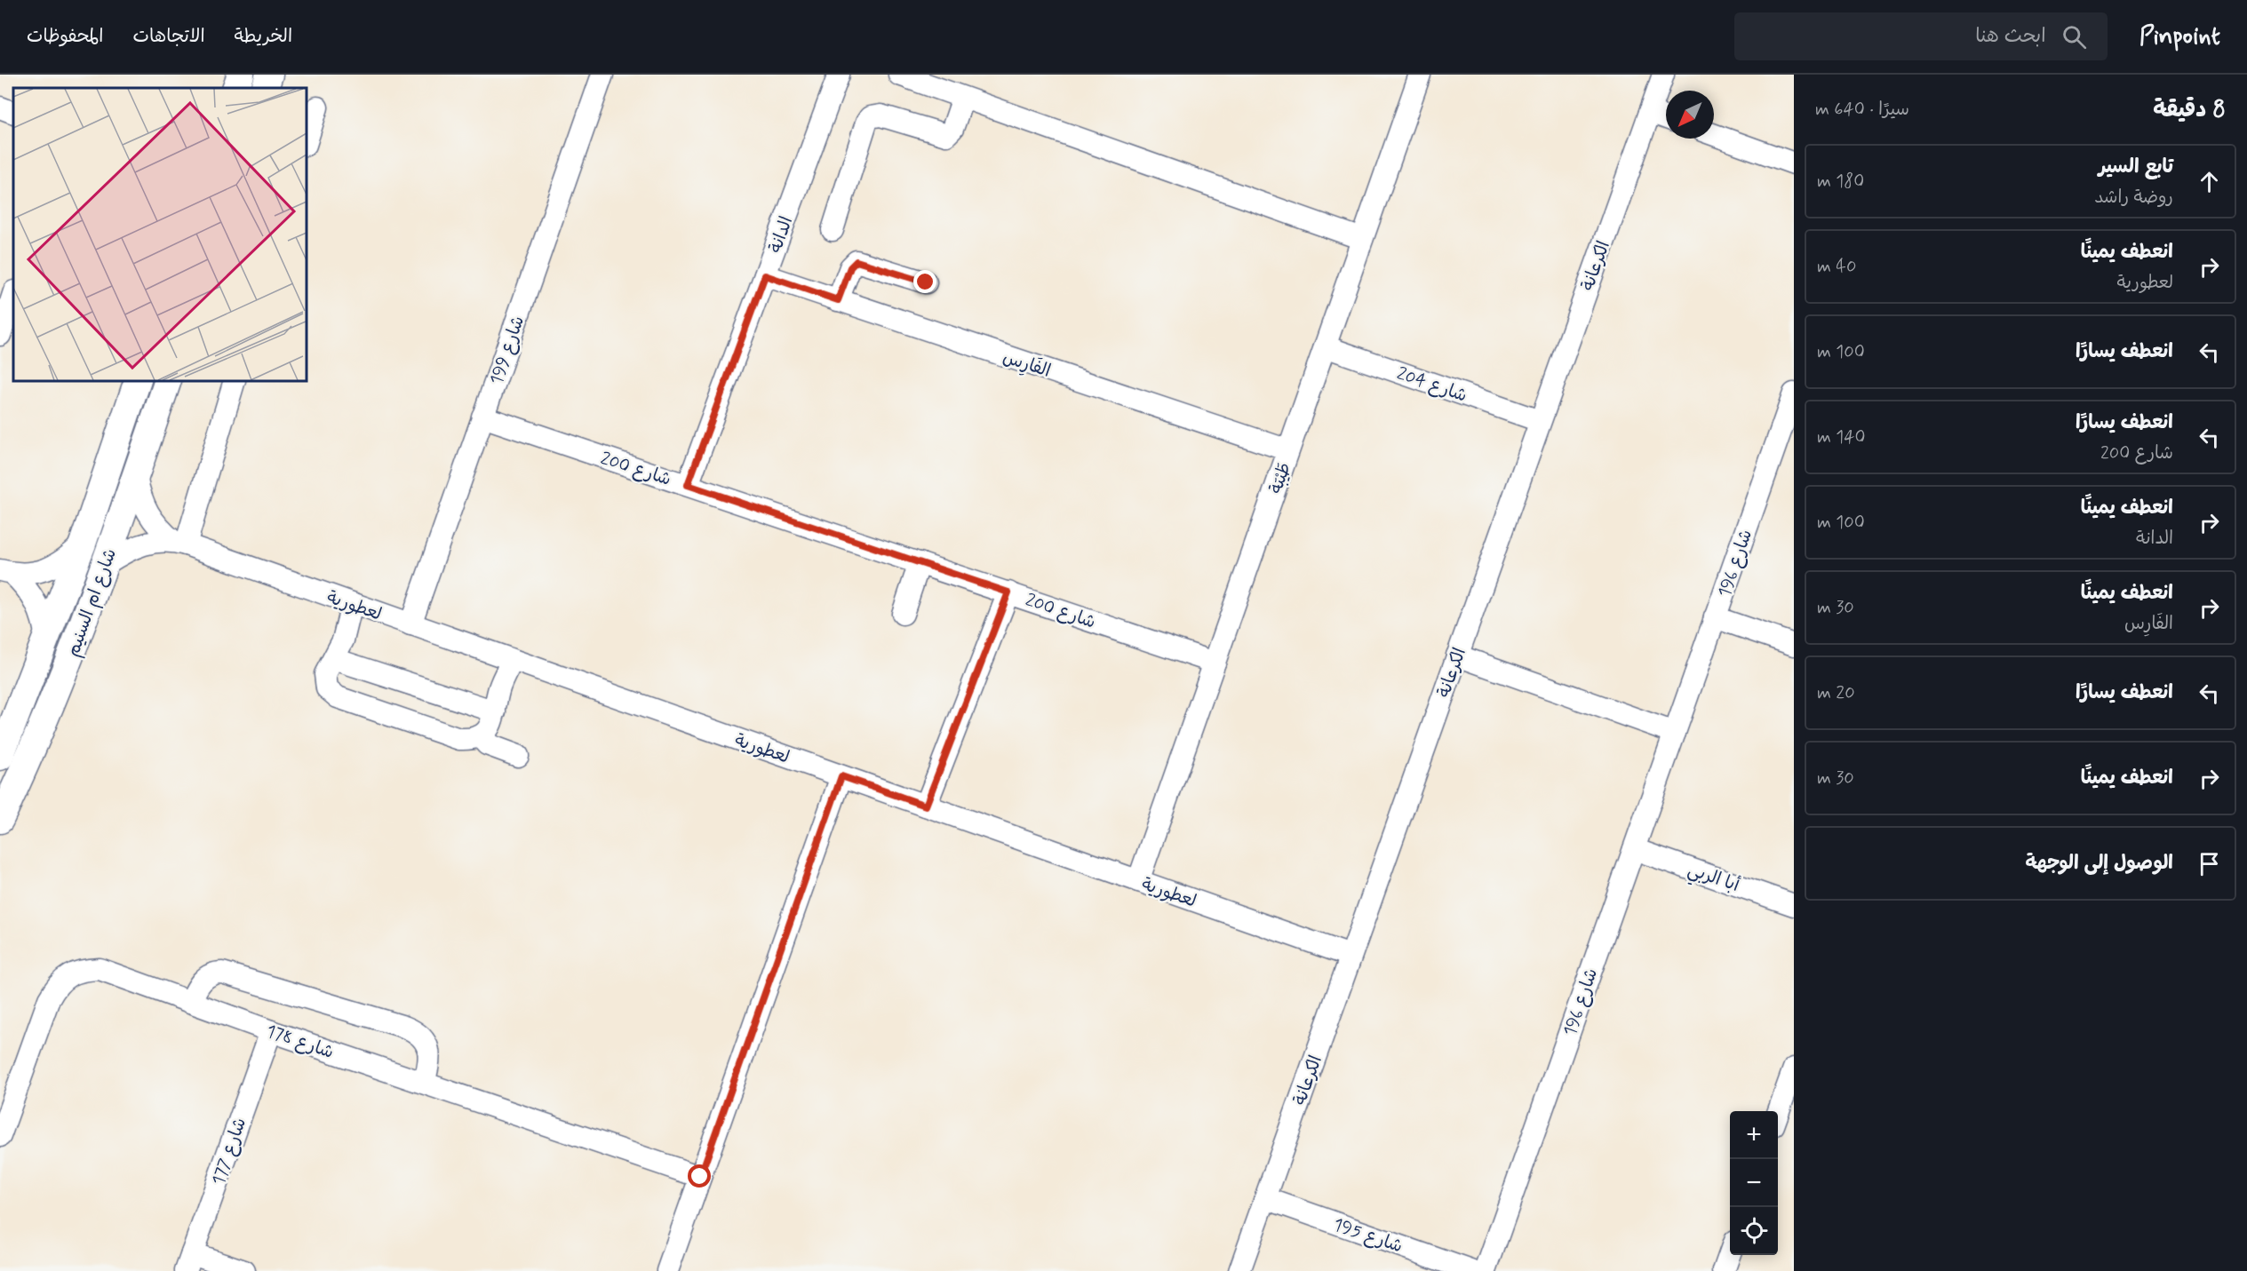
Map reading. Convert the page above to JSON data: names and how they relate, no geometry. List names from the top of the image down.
{
  "streets": {
    "main road": ["شارع ام السنيم"],
    "street": [
      "الدانة",
      "الكرعانة",
      "شارع 199",
      "الفَارِس",
      "شارع 204",
      "شارع 200",
      "طَيْبَة",
      "شارع 196",
      "لعطورية",
      "أبا الربي",
      "شارع 178",
      "شارع 177",
      "شارع 195"
    ]
  },
  "crossings": [
    ["الدانة", "الفَارِس"],
    ["الدانة", "شارع 200"],
    ["الكرعانة", "شارع 204"],
    ["الكرعانة", "لعطورية"],
    ["الكرعانة", "شارع 195"],
    ["شارع 199", "شارع 200"],
    ["شارع 199", "لعطورية"],
    ["الفَارِس", "طَيْبَة"],
    ["شارع 204", "طَيْبَة"],
    ["شارع 200", "طَيْبَة"],
    ["طَيْبَة", "لعطورية"],
    ["شارع 196", "أبا الربي"],
    ["شارع ام السنيم", "لعطورية"],
    ["شارع 178", "شارع 177"]
  ],
  "north": "bottom left",
  "page": {
    "header": "Pinpoint",
    "search": "ابحث هنا",
    "nav": ["الخريطة", "الاتجاهات", "المحفوظات"],
    "heading": ["8 دقيقة", "سيرًا · 640 m"],
    "list": [
      ["تابع السير", "روضة راشد", "180 m"],
      ["انعطف يمينًا", "لعطورية", "40 m"],
      ["انعطف يسارًا", "100 m"],
      ["انعطف يسارًا", "شارع 200", "140 m"],
      ["انعطف يمينًا", "الدانة", "100 m"],
      ["انعطف يمينًا", "الفَارِس", "30 m"],
      ["انعطف يسارًا", "20 m"],
      ["انعطف يمينًا", "30 m"],
      "الوصول إلى الوجهة"
    ],
    "map_buttons": ["+", "−"]
  }
}
